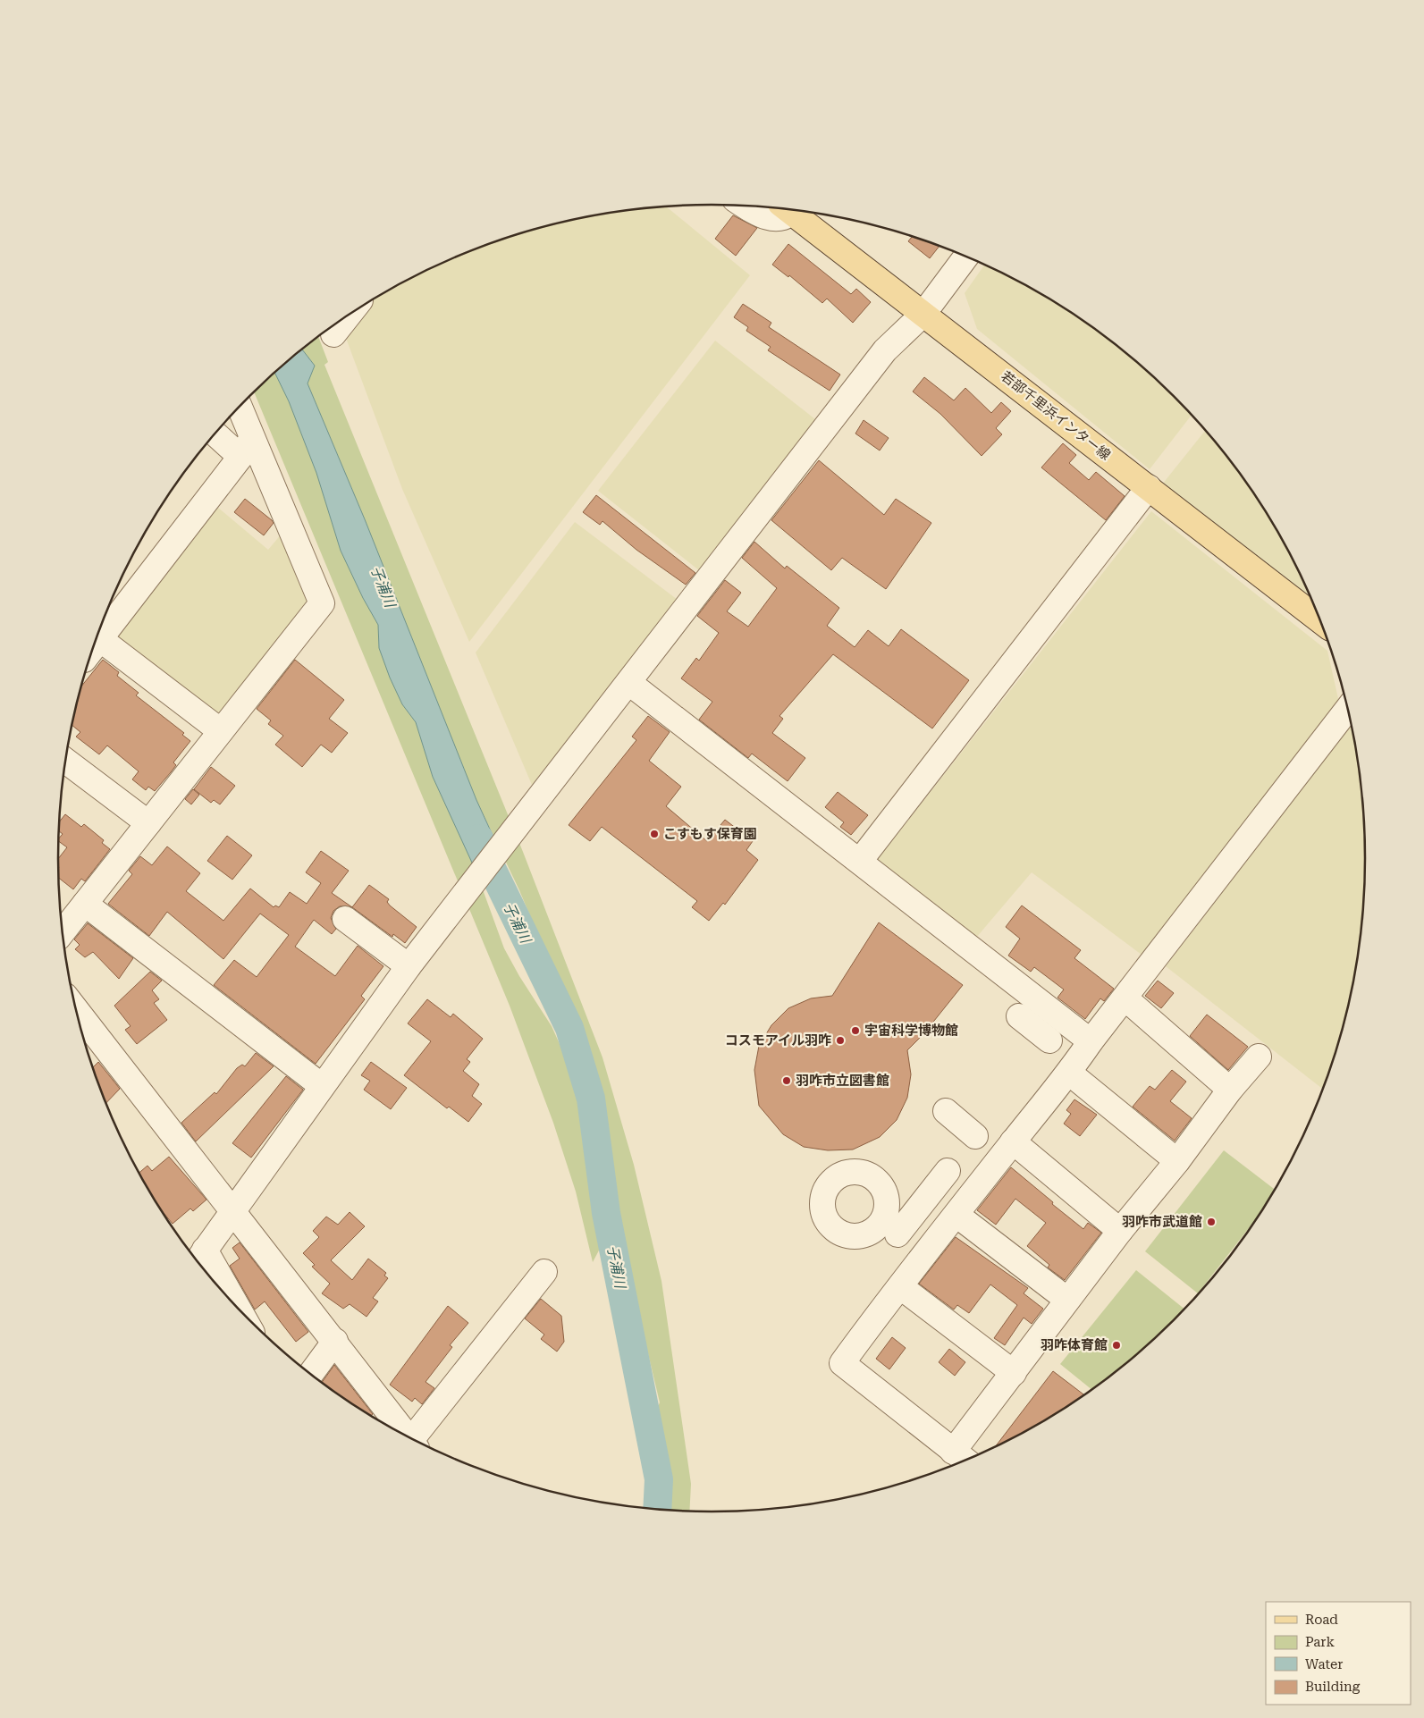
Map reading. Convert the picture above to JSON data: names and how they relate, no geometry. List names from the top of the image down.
{
  "streets": {
    "main road": ["若部千里浜インター線"]
  },
  "water": ["子浦川"],
  "places": [
    "こすもす保育園",
    "宇宙科学博物館",
    "コスモアイル羽咋",
    "羽咋市立図書館",
    "羽咋市武道館",
    "羽咋体育館"
  ],
  "legend": [
    "Road",
    "Park",
    "Water",
    "Building"
  ]
}
